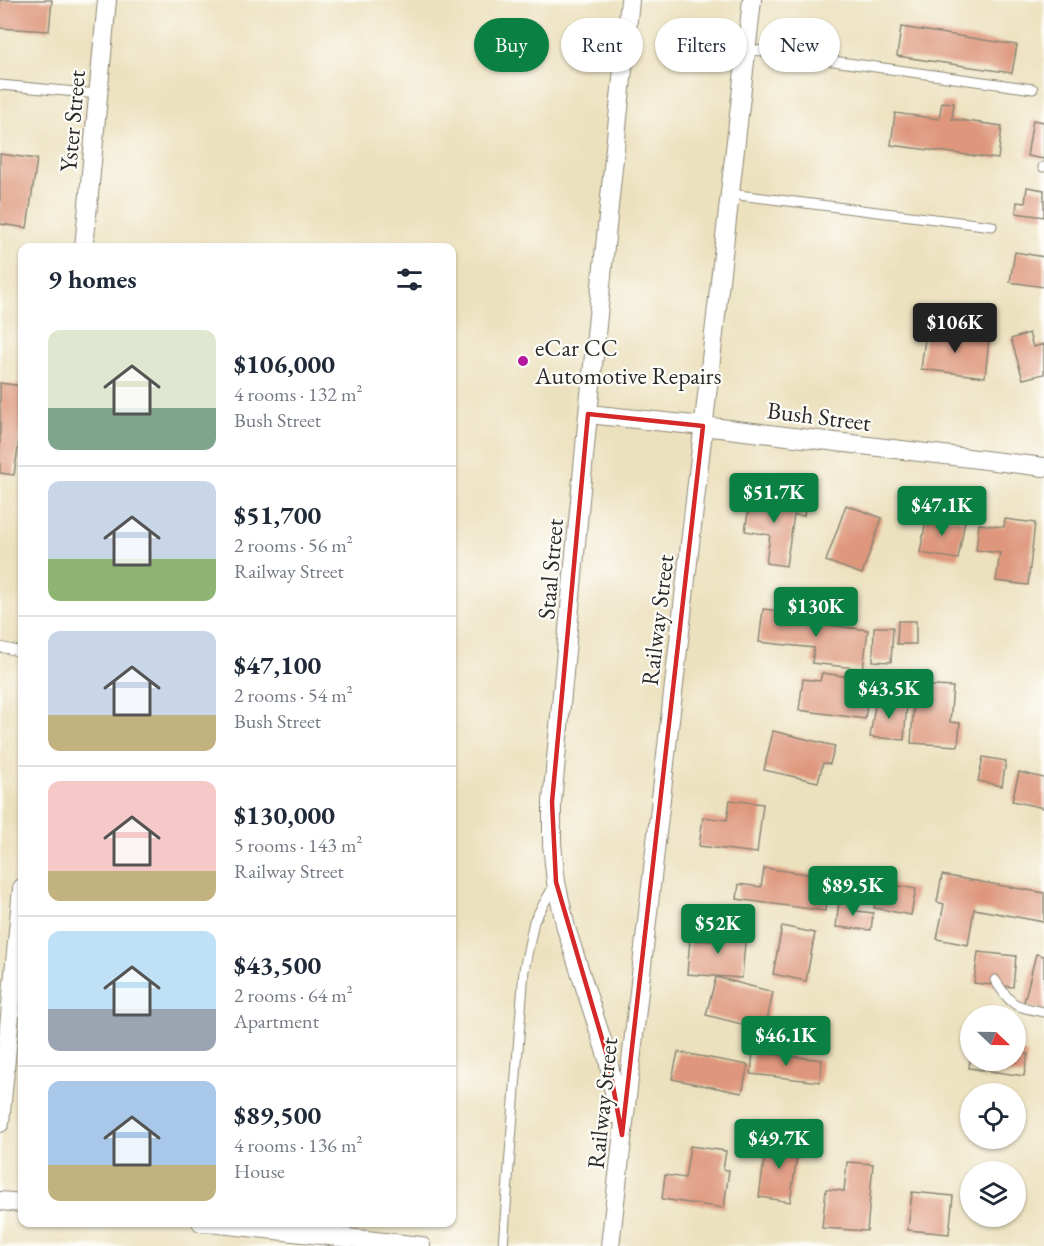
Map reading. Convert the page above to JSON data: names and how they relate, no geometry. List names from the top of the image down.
{
  "streets": {
    "street": [
      "Yster Street",
      "Bush Street",
      "Staal Street",
      "Railway Street"
    ]
  },
  "crossings": [
    ["Bush Street", "Staal Street"],
    ["Bush Street", "Railway Street"],
    ["Staal Street", "Railway Street"]
  ],
  "places": ["eCar CC Automotive Repairs"],
  "north": "right",
  "page": {
    "chip": [
      "Buy",
      "Rent",
      "Filters",
      "New"
    ],
    "heading": "9 homes",
    "price": [
      "$106K",
      "$51.7K",
      "$47.1K",
      "$130K",
      "$43.5K",
      "$89.5K",
      "$52K",
      "$46.1K",
      "$49.7K"
    ],
    "list": [
      {
        "name": "$106,000",
        "note": "4 rooms · 132 m² · Bush Street"
      },
      {
        "name": "$51,700",
        "note": "2 rooms · 56 m² · Railway Street"
      },
      {
        "name": "$47,100",
        "note": "2 rooms · 54 m² · Bush Street"
      },
      {
        "name": "$130,000",
        "note": "5 rooms · 143 m² · Railway Street"
      },
      {
        "name": "$43,500",
        "note": "2 rooms · 64 m² · Apartment"
      },
      {
        "name": "$89,500",
        "note": "4 rooms · 136 m² · House"
      }
    ]
  }
}
